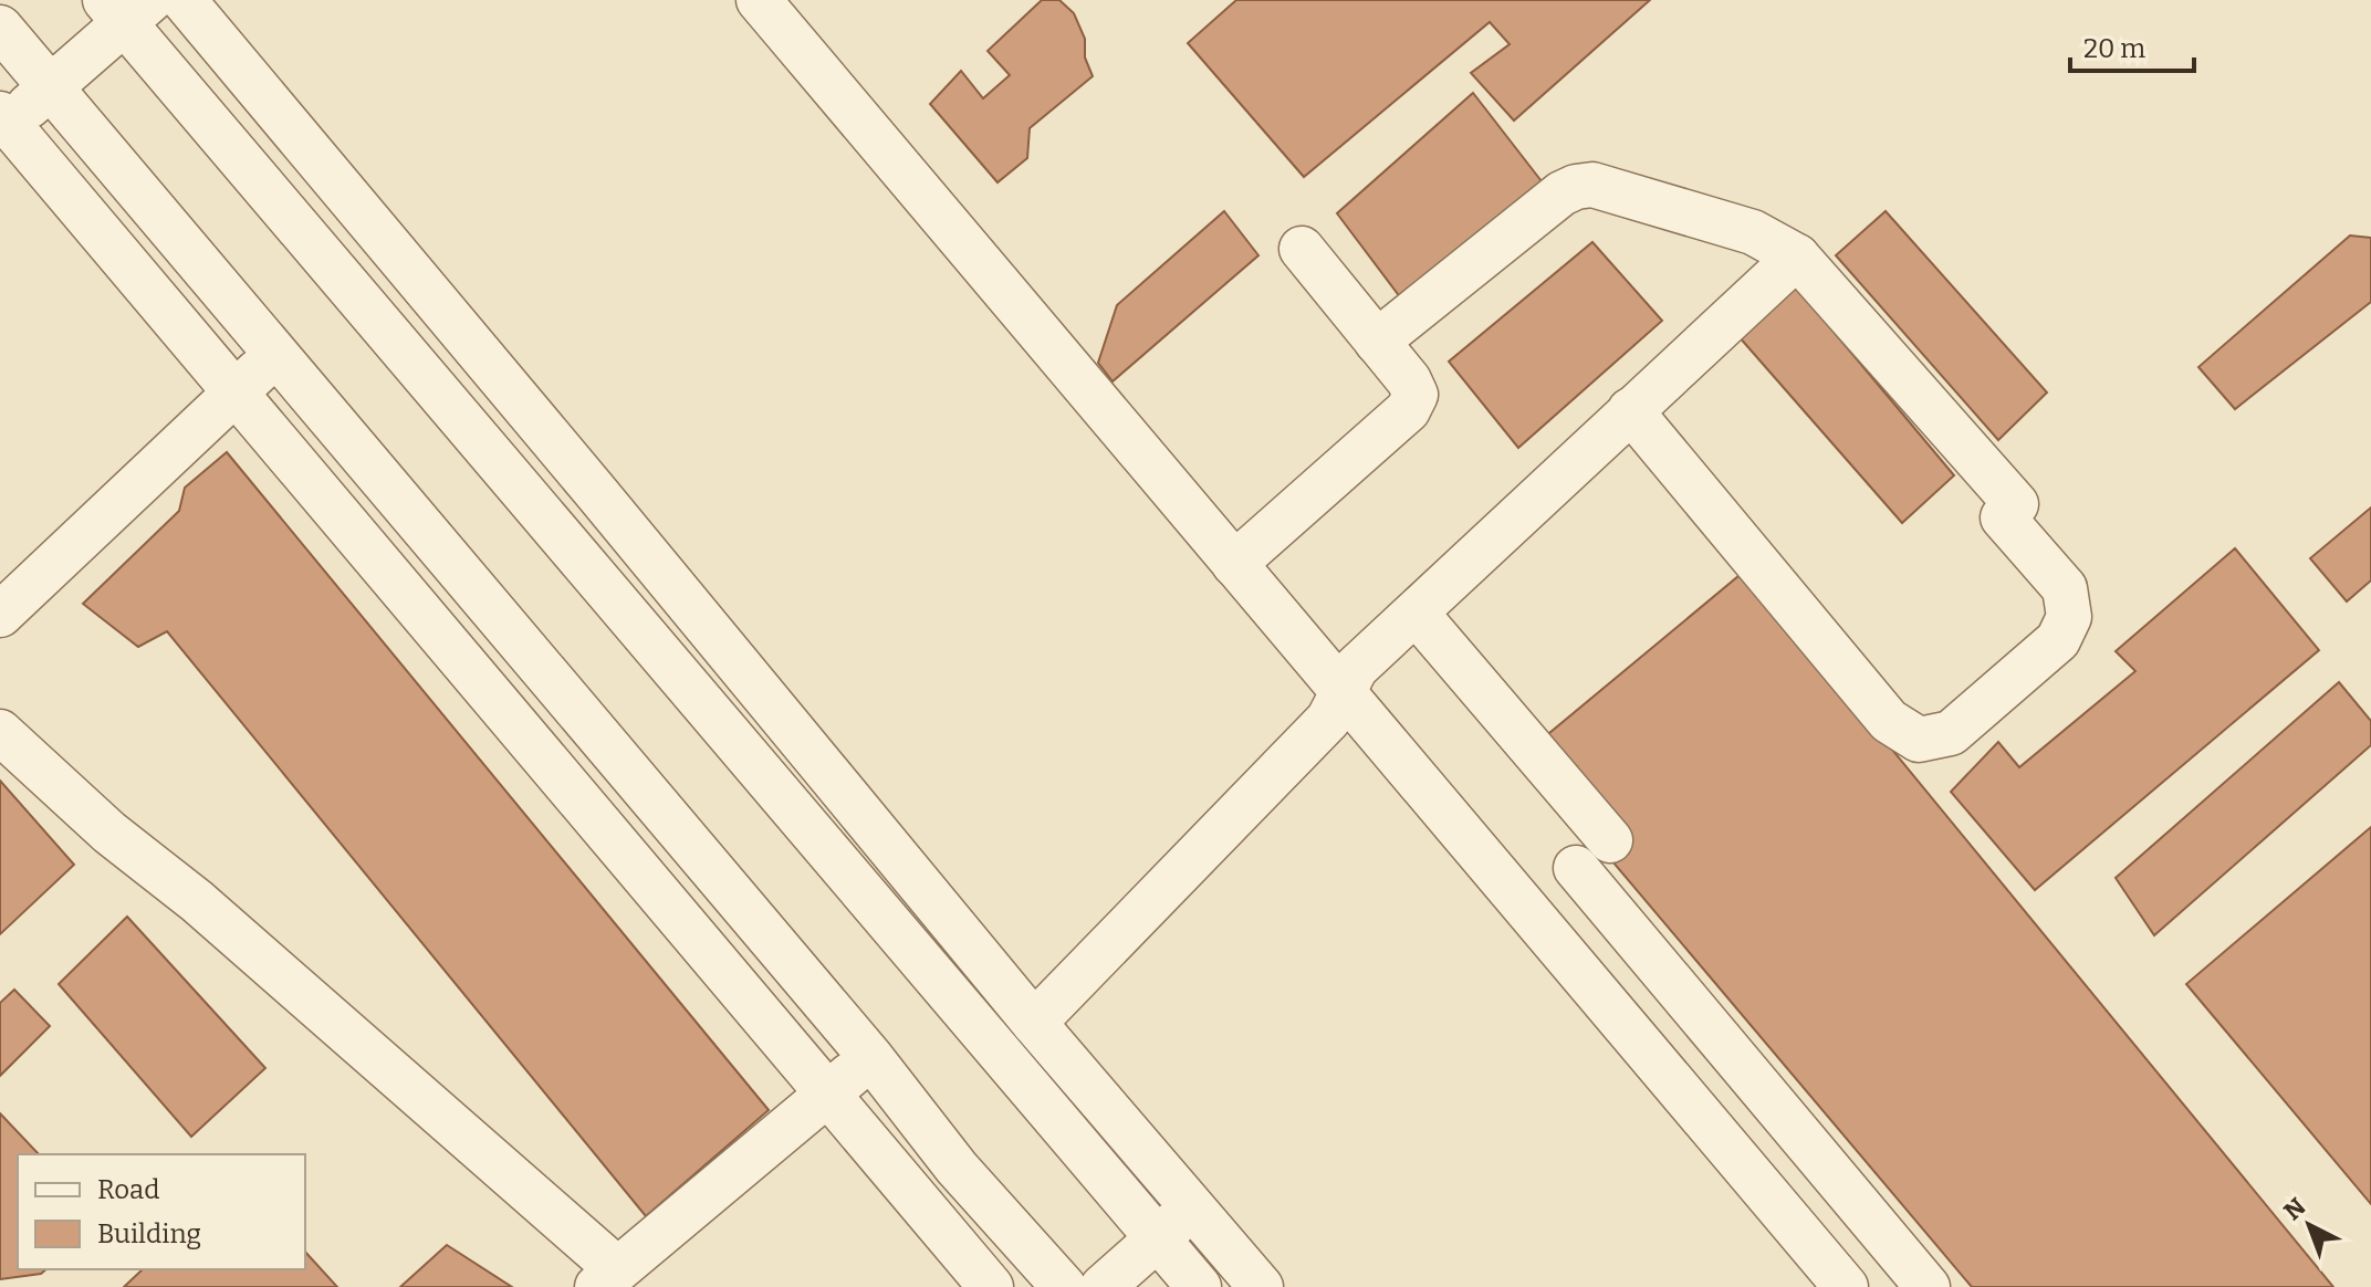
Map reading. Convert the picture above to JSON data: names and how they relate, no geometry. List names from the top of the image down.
{
  "legend": ["Road", "Building"],
  "scale_bar": "20 m",
  "north": "top left"
}
